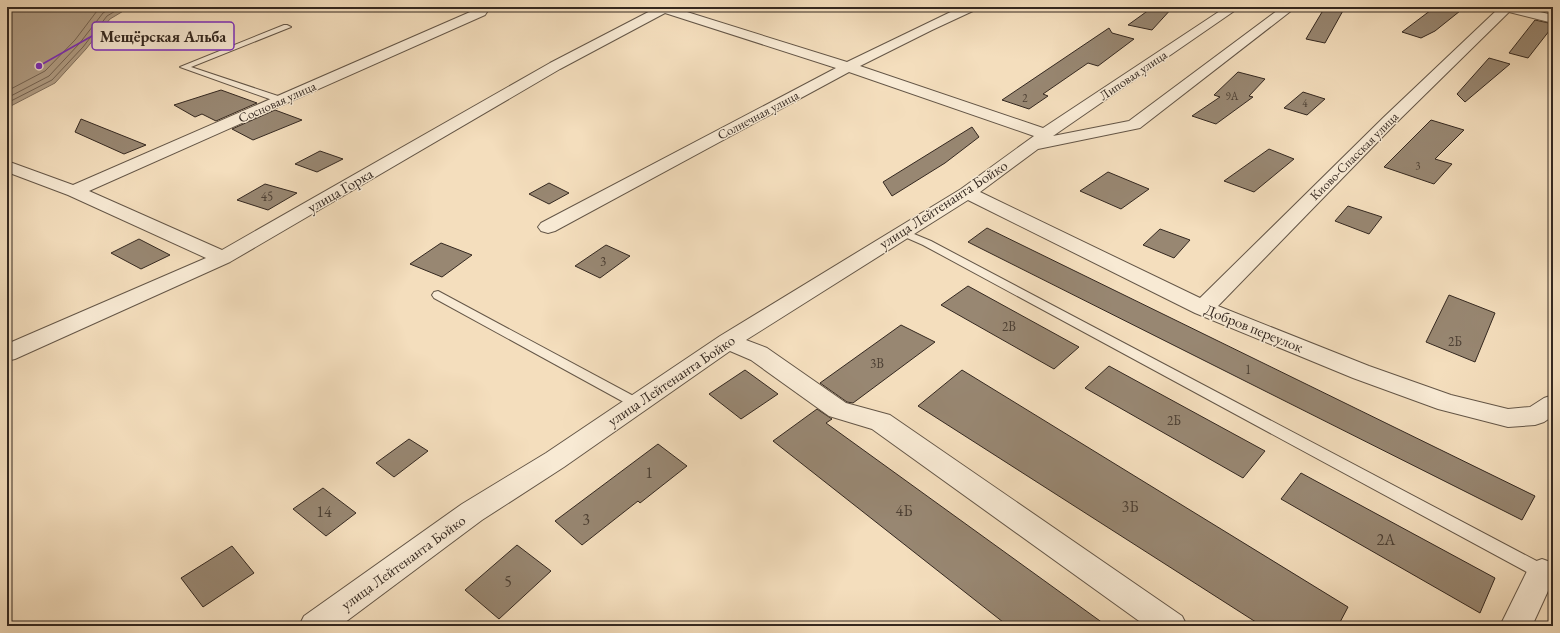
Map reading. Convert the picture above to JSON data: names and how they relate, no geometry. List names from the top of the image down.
{
  "streets": {
    "street": [
      "Липовая улица",
      "Сосновая улица",
      "Солнечная улица",
      "Киово-Спасская улица",
      "улица Горка",
      "улица Лейтенанта Бойко",
      "Добров переулок"
    ]
  },
  "crossings": [
    ["Липовая улица", "улица Лейтенанта Бойко"],
    ["Солнечная улица", "улица Горка"],
    ["Киово-Спасская улица", "Добров переулок"],
    ["улица Лейтенанта Бойко", "Добров переулок"]
  ],
  "places": ["Мещёрская Альба"],
  "house_numbers": [
    "9А",
    "2",
    "4",
    "3",
    "45",
    "3",
    "2В",
    "2Б",
    "3В",
    "1",
    "2Б",
    "1",
    "3Б",
    "4Б",
    "14",
    "3",
    "2А",
    "5"
  ]
}
